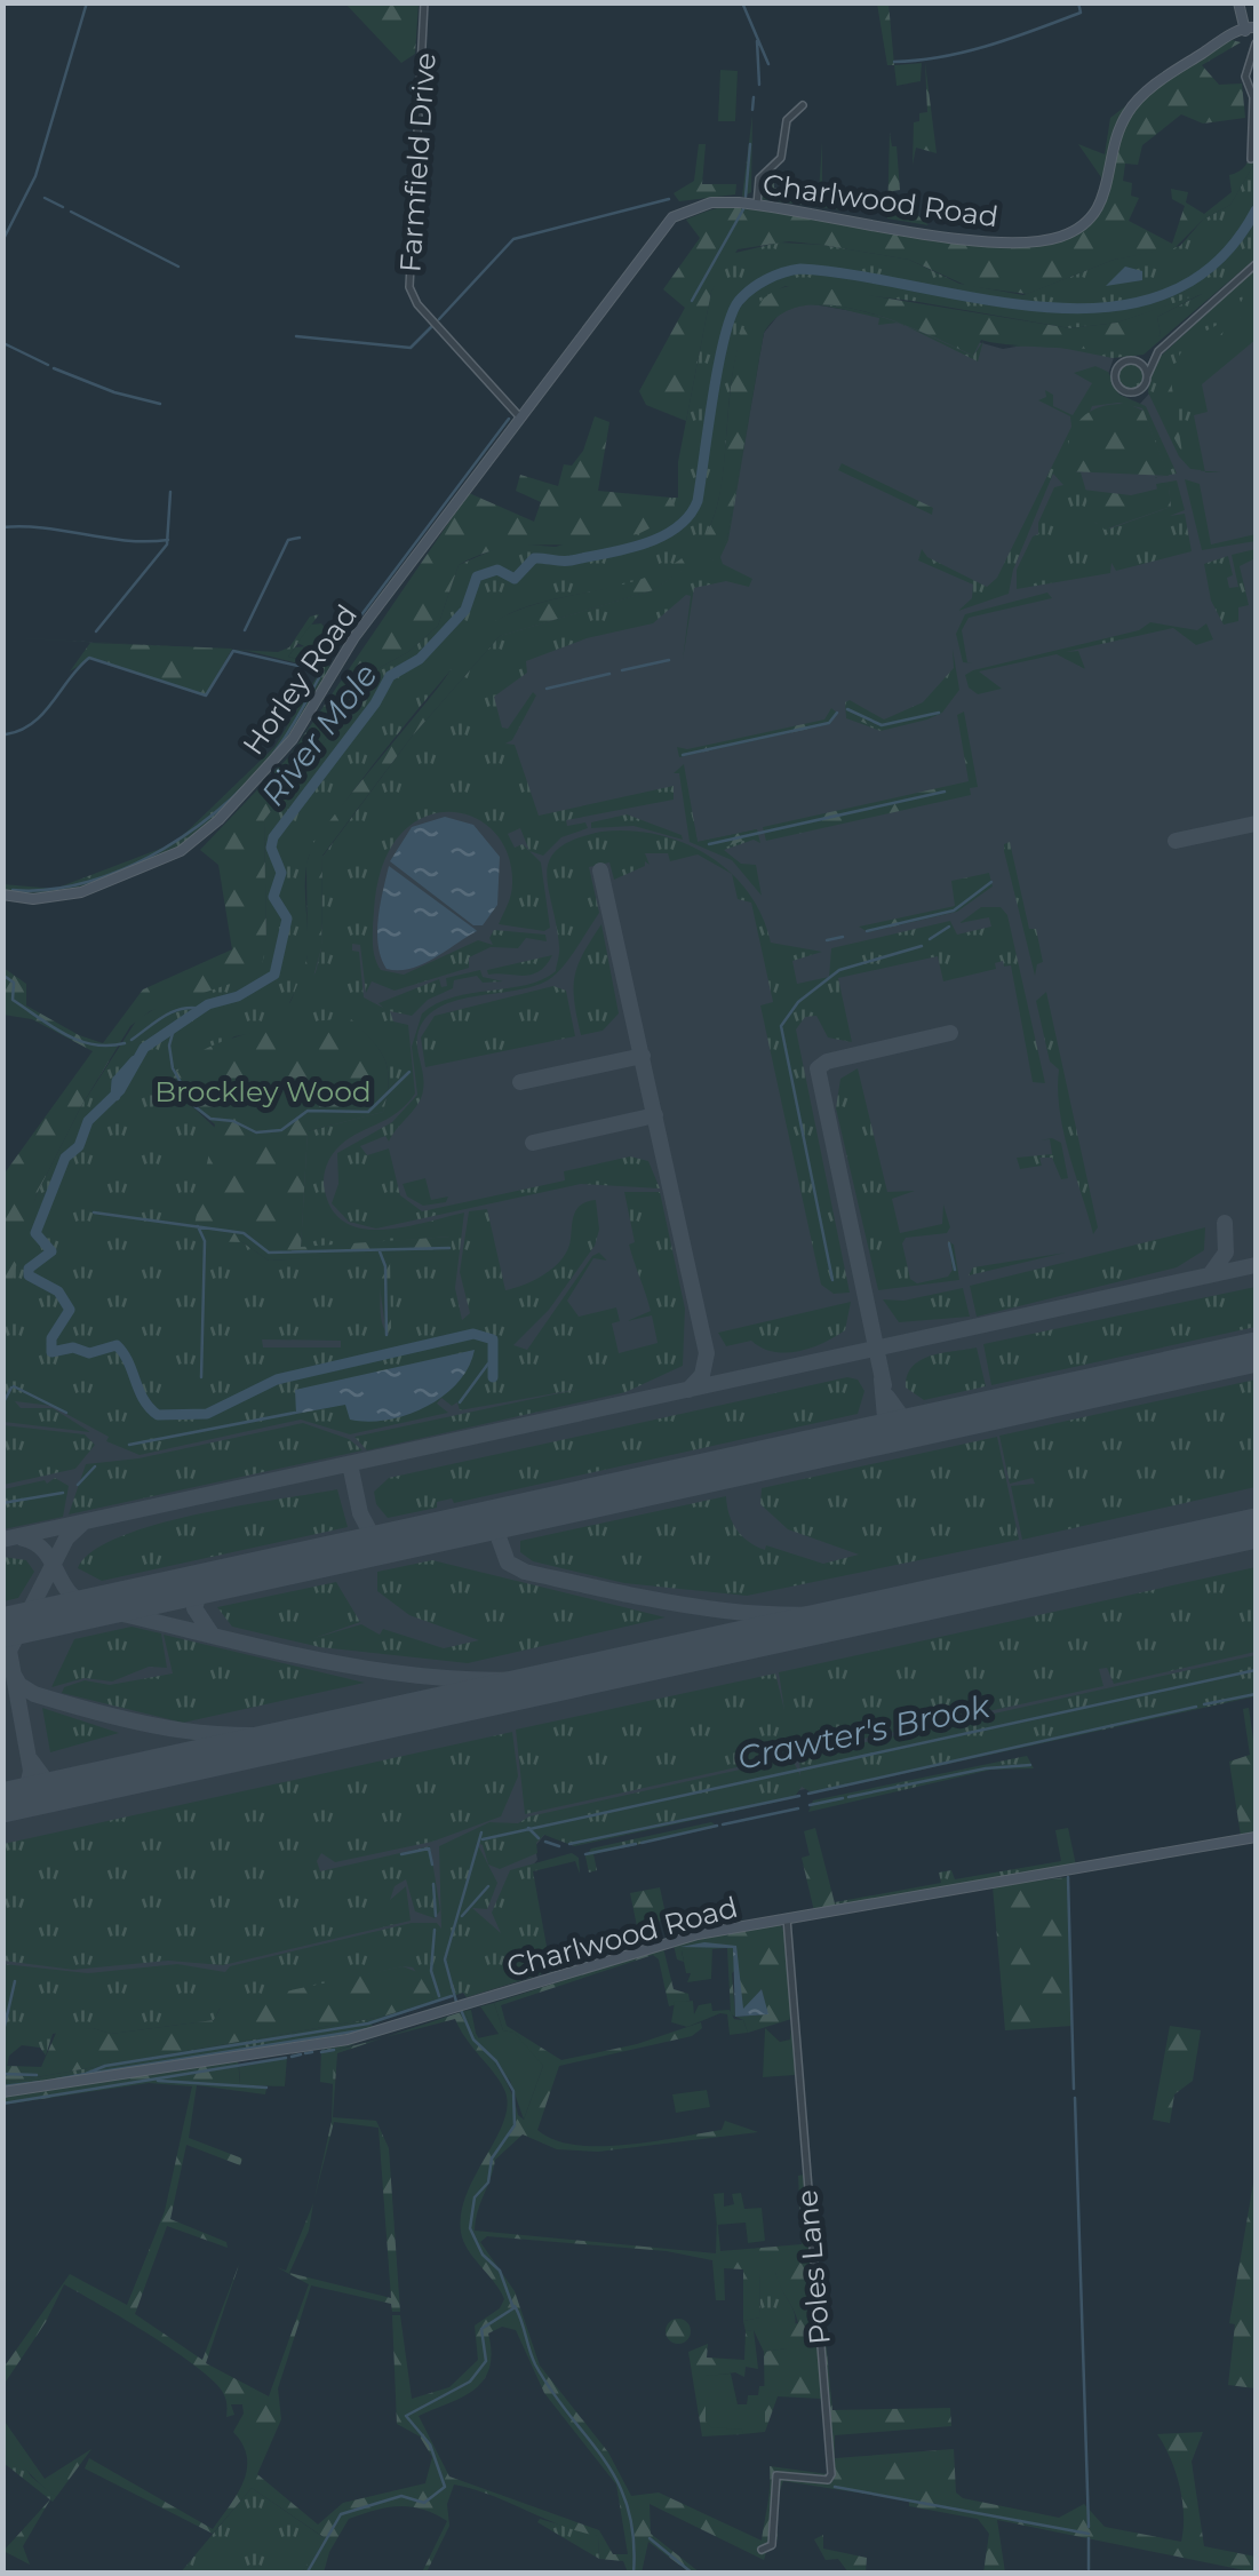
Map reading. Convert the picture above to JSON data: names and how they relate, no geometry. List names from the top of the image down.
{
  "streets": {
    "street": [
      "Farmfield Drive",
      "Charlwood Road",
      "Horley Road",
      "Poles Lane"
    ]
  },
  "crossings": [
    ["Farmfield Drive", "Horley Road"],
    ["Charlwood Road", "Horley Road"],
    ["Charlwood Road", "Poles Lane"]
  ],
  "water": ["River Mole", "Crawter's Brook"],
  "parks": ["Brockley Wood"]
}
